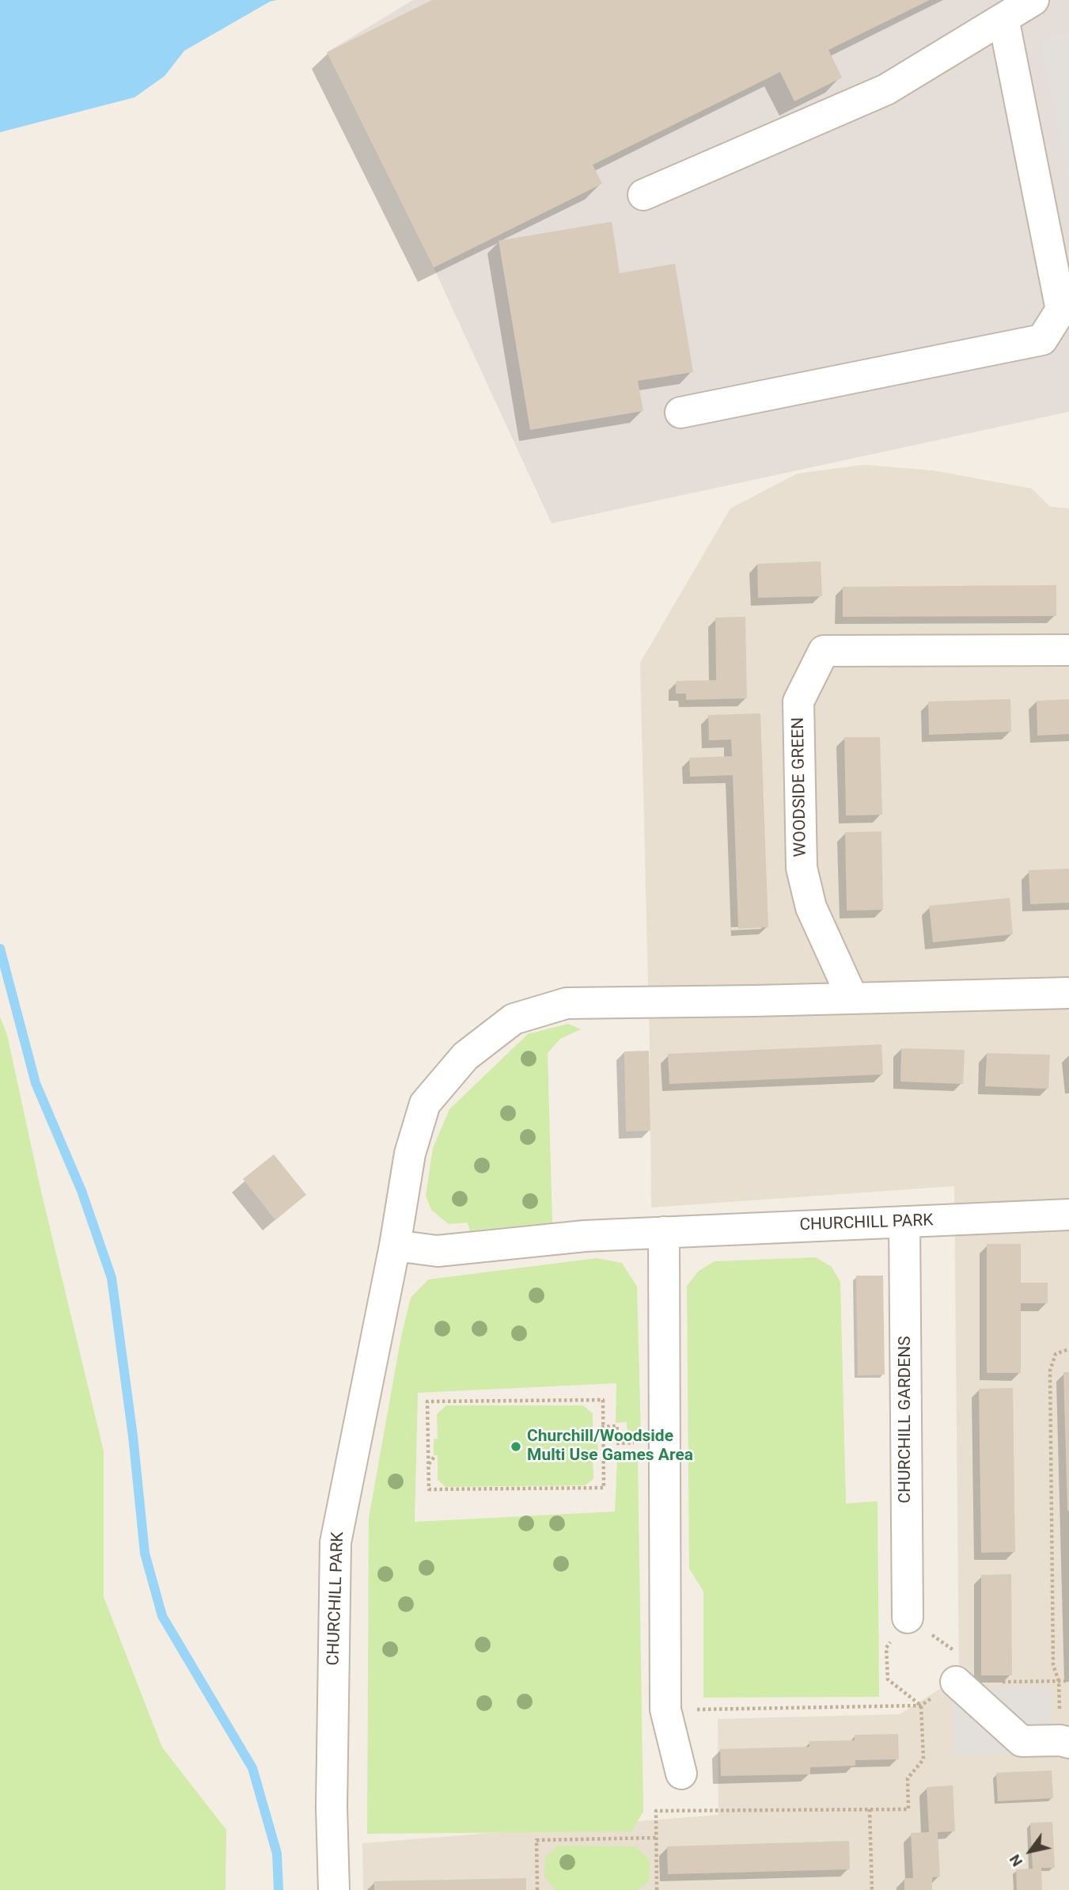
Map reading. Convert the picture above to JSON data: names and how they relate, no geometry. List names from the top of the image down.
{
  "streets": {
    "street": ["WOODSIDE GREEN", "CHURCHILL PARK", "CHURCHILL GARDENS"]
  },
  "crossings": [
    ["WOODSIDE GREEN", "CHURCHILL PARK"],
    ["CHURCHILL PARK", "CHURCHILL GARDENS"]
  ],
  "places": ["Churchill/Woodside Multi Use Games Area"],
  "north": "bottom left"
}
